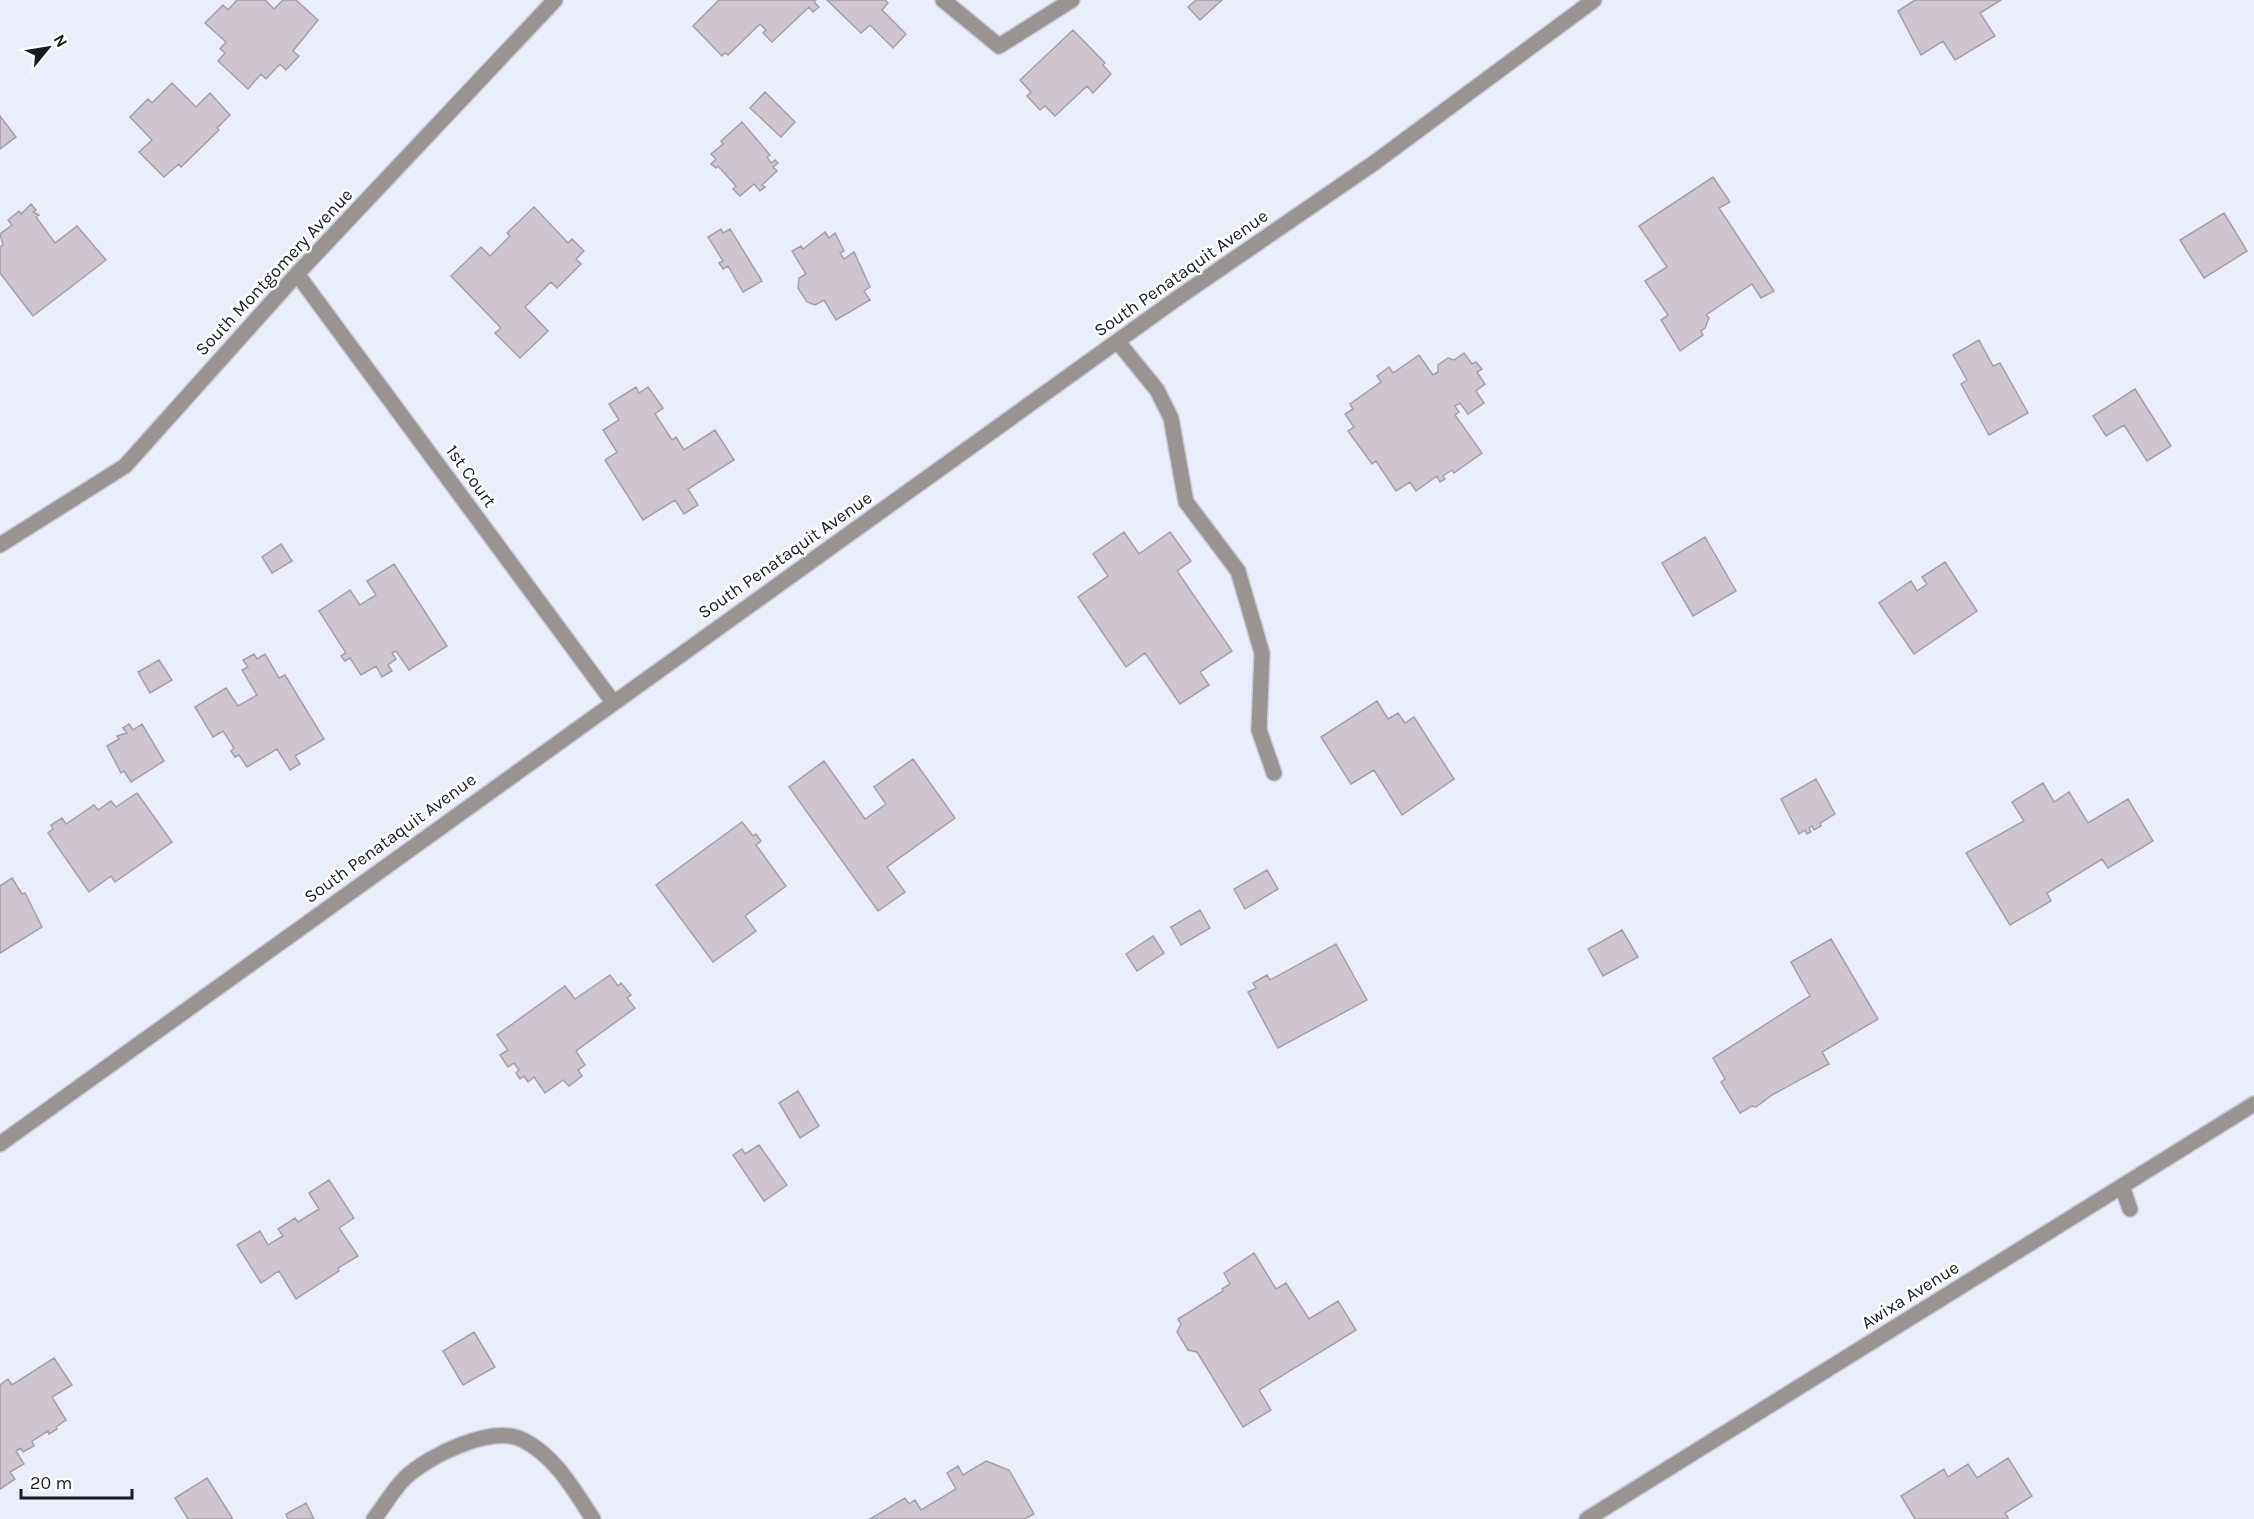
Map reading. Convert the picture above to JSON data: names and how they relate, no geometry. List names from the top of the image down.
{
  "streets": {
    "street": [
      "South Montgomery Avenue",
      "South Penataquit Avenue",
      "1st Court",
      "Awixa Avenue"
    ]
  },
  "crossings": [
    ["South Montgomery Avenue", "1st Court"],
    ["South Penataquit Avenue", "1st Court"]
  ],
  "scale_bar": "20 m",
  "north": "top right"
}
